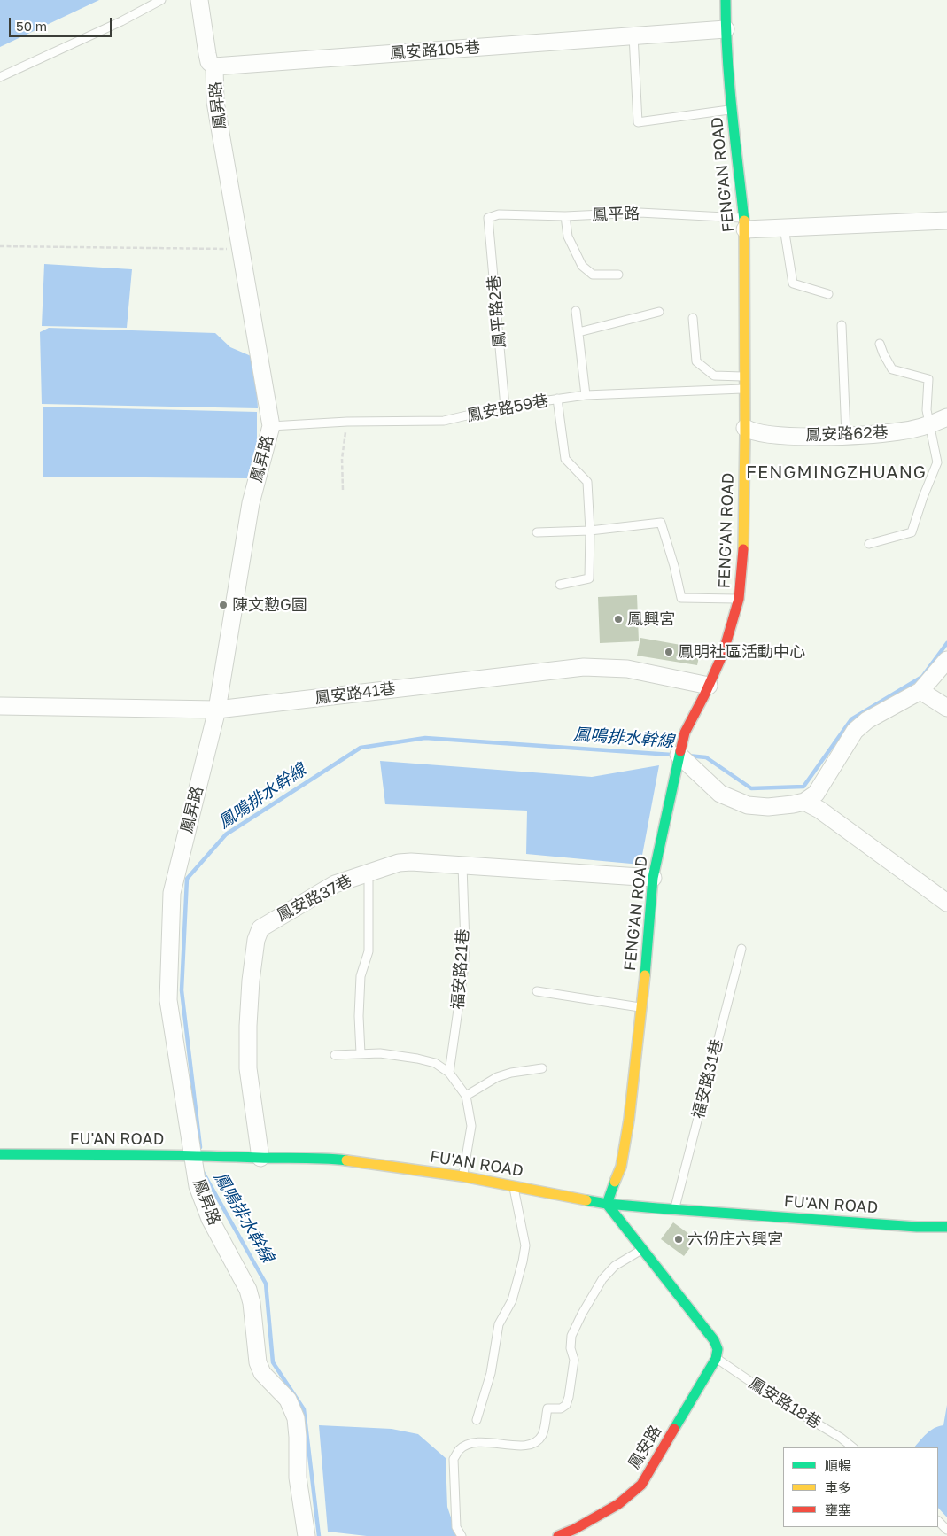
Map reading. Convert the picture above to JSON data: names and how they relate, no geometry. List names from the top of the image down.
{
  "streets": {
    "street": [
      "鳳安路105巷",
      "鳳昇路",
      "FENG'AN ROAD",
      "鳳平路",
      "鳳安路62巷",
      "鳳安路41巷",
      "鳳安路37巷",
      "FU'AN ROAD",
      "鳳安路"
    ],
    "lane": [
      "鳳平路2巷",
      "鳳安路59巷",
      "福安路21巷",
      "福安路31巷",
      "鳳安路18巷"
    ]
  },
  "crossings": [
    ["鳳安路105巷", "鳳昇路"],
    ["鳳安路105巷", "FENG'AN ROAD"],
    ["鳳昇路", "鳳安路59巷"],
    ["鳳昇路", "鳳安路41巷"],
    ["鳳昇路", "FU'AN ROAD"],
    ["FENG'AN ROAD", "鳳平路"],
    ["FENG'AN ROAD", "鳳安路59巷"],
    ["FENG'AN ROAD", "鳳安路62巷"],
    ["FENG'AN ROAD", "鳳安路41巷"],
    ["FENG'AN ROAD", "鳳安路37巷"],
    ["FENG'AN ROAD", "FU'AN ROAD"],
    ["鳳平路", "鳳平路2巷"],
    ["鳳平路2巷", "鳳安路59巷"],
    ["鳳安路37巷", "福安路21巷"],
    ["鳳安路37巷", "FU'AN ROAD"],
    ["福安路31巷", "FU'AN ROAD"],
    ["鳳安路18巷", "鳳安路"]
  ],
  "districts": ["FENGMINGZHUANG"],
  "water": ["鳳鳴排水幹線"],
  "places": [
    "陳文懃G園",
    "鳳興宮",
    "鳳明社區活動中心",
    "六份庄六興宮"
  ],
  "legend": ["順暢", "車多", "壅塞"],
  "scale_bar": "50 m"
}
